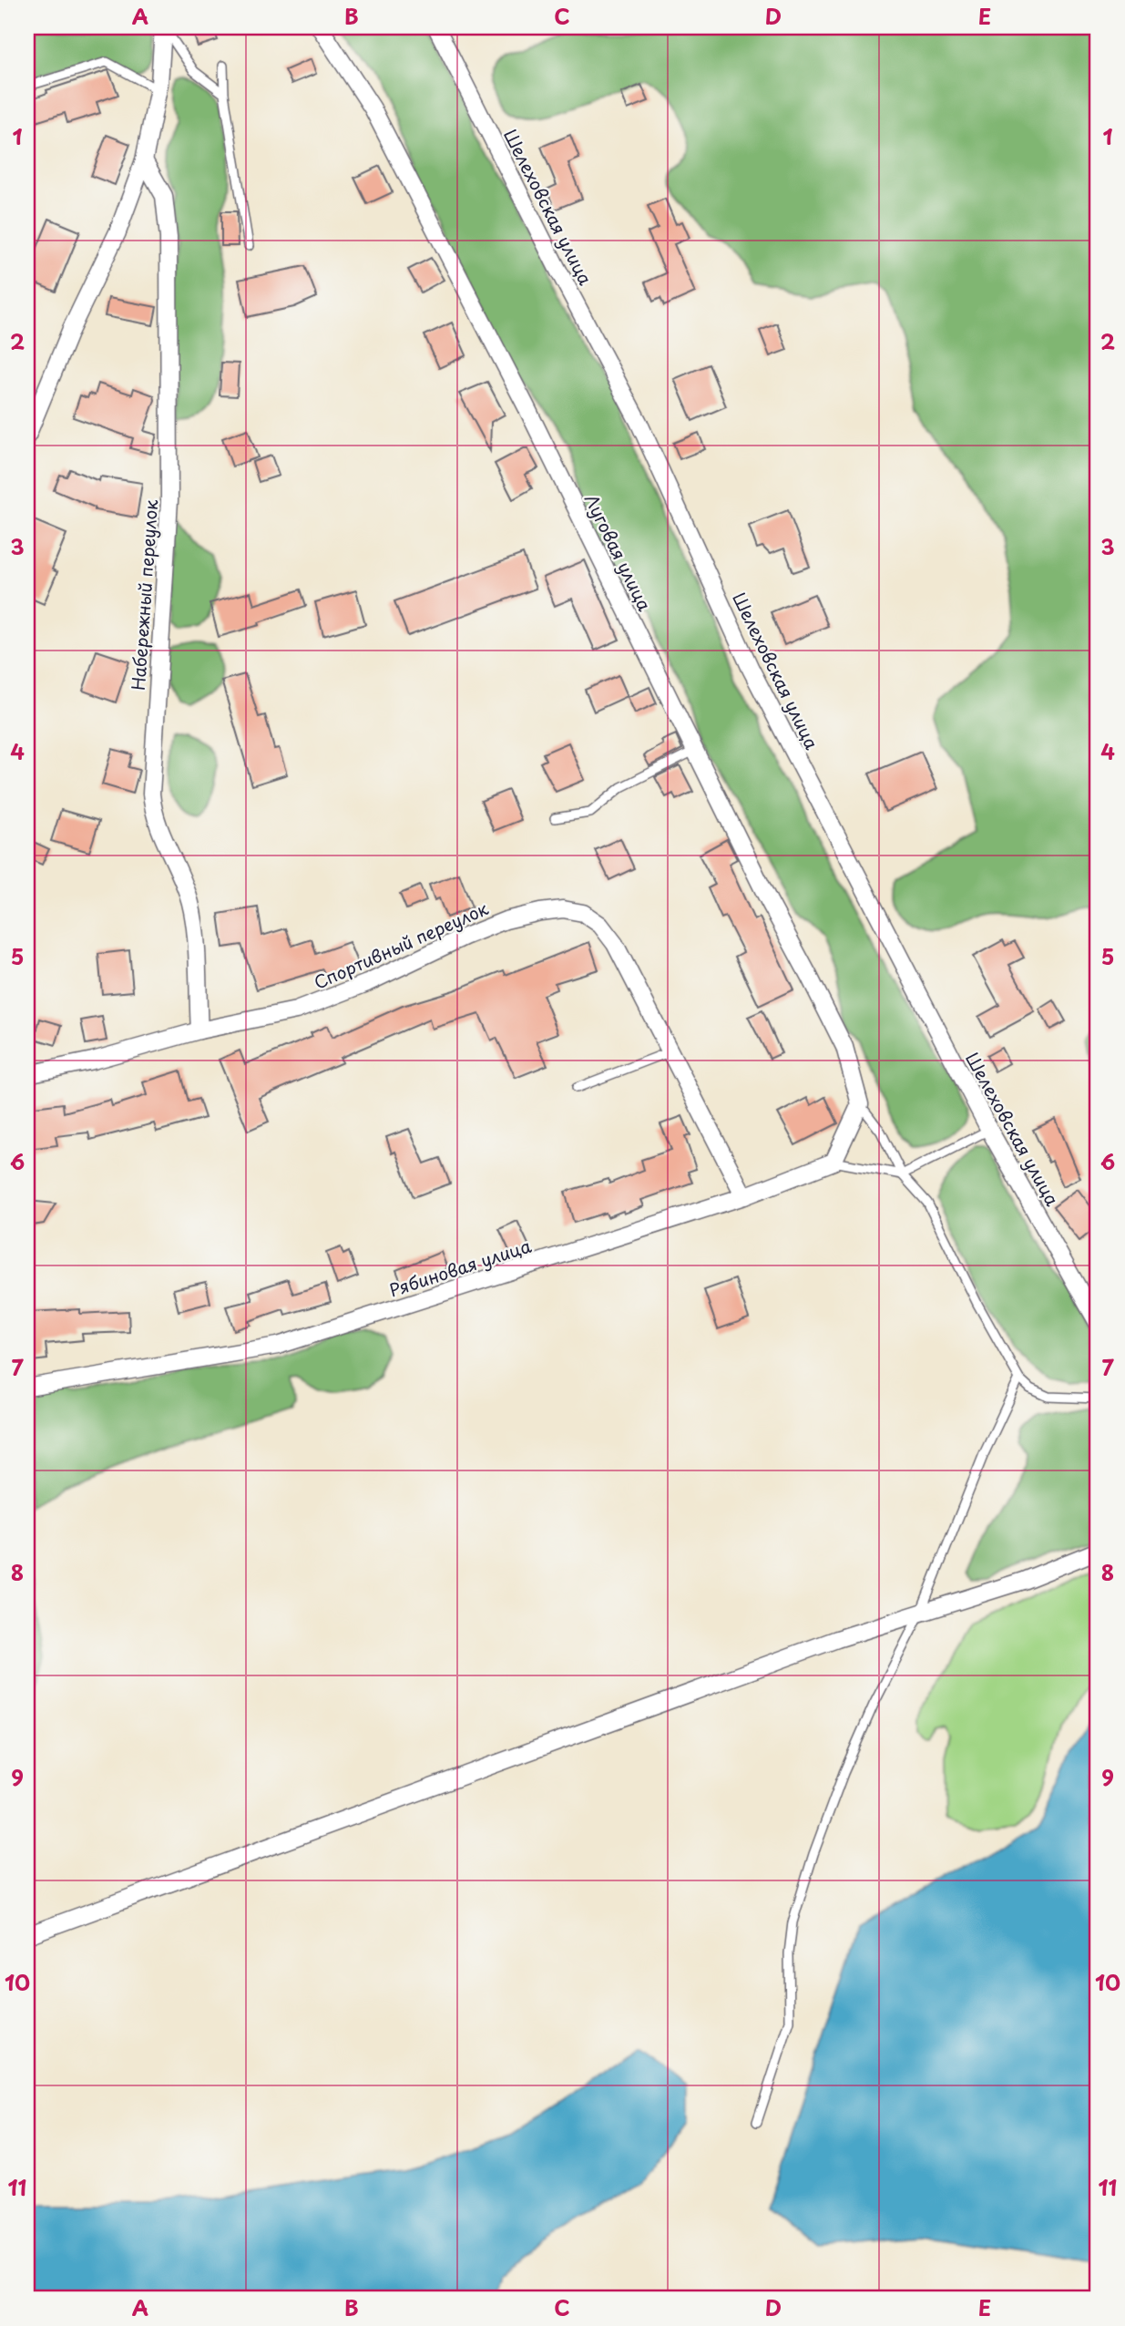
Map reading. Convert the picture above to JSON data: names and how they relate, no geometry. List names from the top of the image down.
{
  "streets": {
    "street": [
      "Шелеховская улица",
      "Луговая улица",
      "Набережный переулок",
      "Спортивный переулок",
      "Рябиновая улица"
    ]
  },
  "crossings": [
    ["Набережный переулок", "Спортивный переулок"],
    ["Спортивный переулок", "Рябиновая улица"]
  ],
  "grid": {
    "columns": [
      "A",
      "B",
      "C",
      "D",
      "E"
    ],
    "rows": [
      "1",
      "2",
      "3",
      "4",
      "5",
      "6",
      "7",
      "8",
      "9",
      "10",
      "11"
    ]
  }
}
